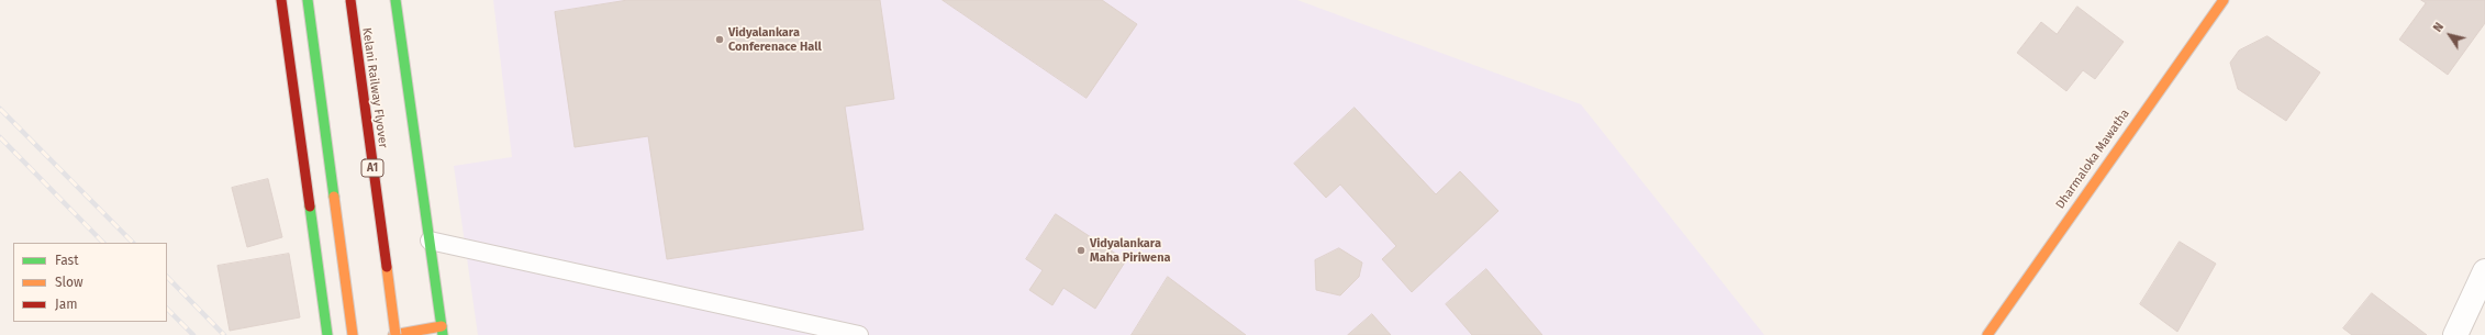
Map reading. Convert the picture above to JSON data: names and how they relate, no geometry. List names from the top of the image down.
{
  "streets": {
    "main road": ["Kelani Railway Flyover", "Dharmaloka Mawatha", "A1"]
  },
  "places": ["Vidyalankara Conferenace Hall", "Vidyalankara Maha Piriwena"],
  "legend": ["Fast", "Slow", "Jam"],
  "north": "top left"
}
